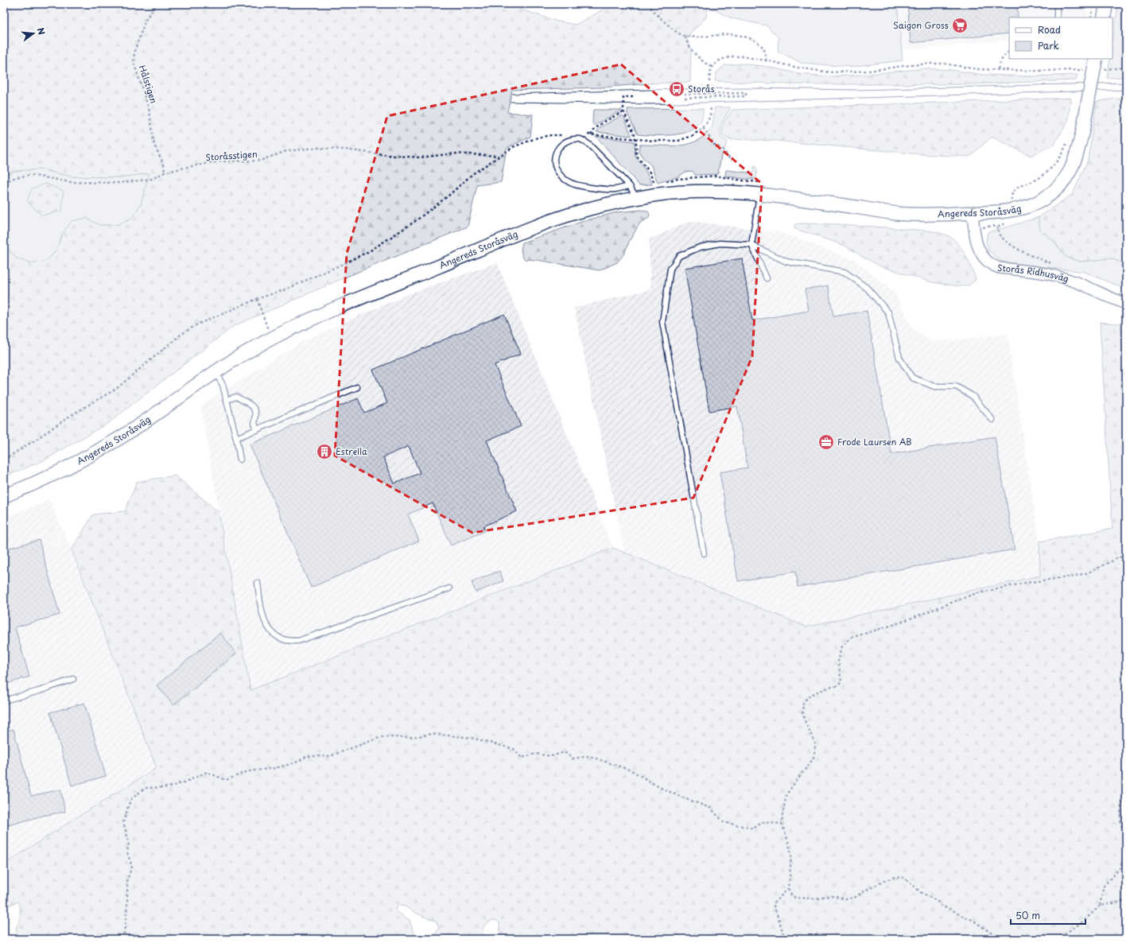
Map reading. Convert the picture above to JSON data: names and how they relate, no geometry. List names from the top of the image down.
{
  "streets": {
    "street": ["Angereds Storåsväg", "Storås Ridhusväg"],
    "path": ["Hålstigen", "Storåsstigen"]
  },
  "crossings": [
    ["Hålstigen", "Storåsstigen"],
    ["Angereds Storåsväg", "Storås Ridhusväg"]
  ],
  "places": {
    "supermarket": ["Saigon Gross"],
    "bus stop": ["Storås"],
    "office": ["Frode Laursen AB"],
    "building": ["Estrella"]
  },
  "legend": ["Road", "Park"],
  "scale_bar": "50 m",
  "north": "right"
}
